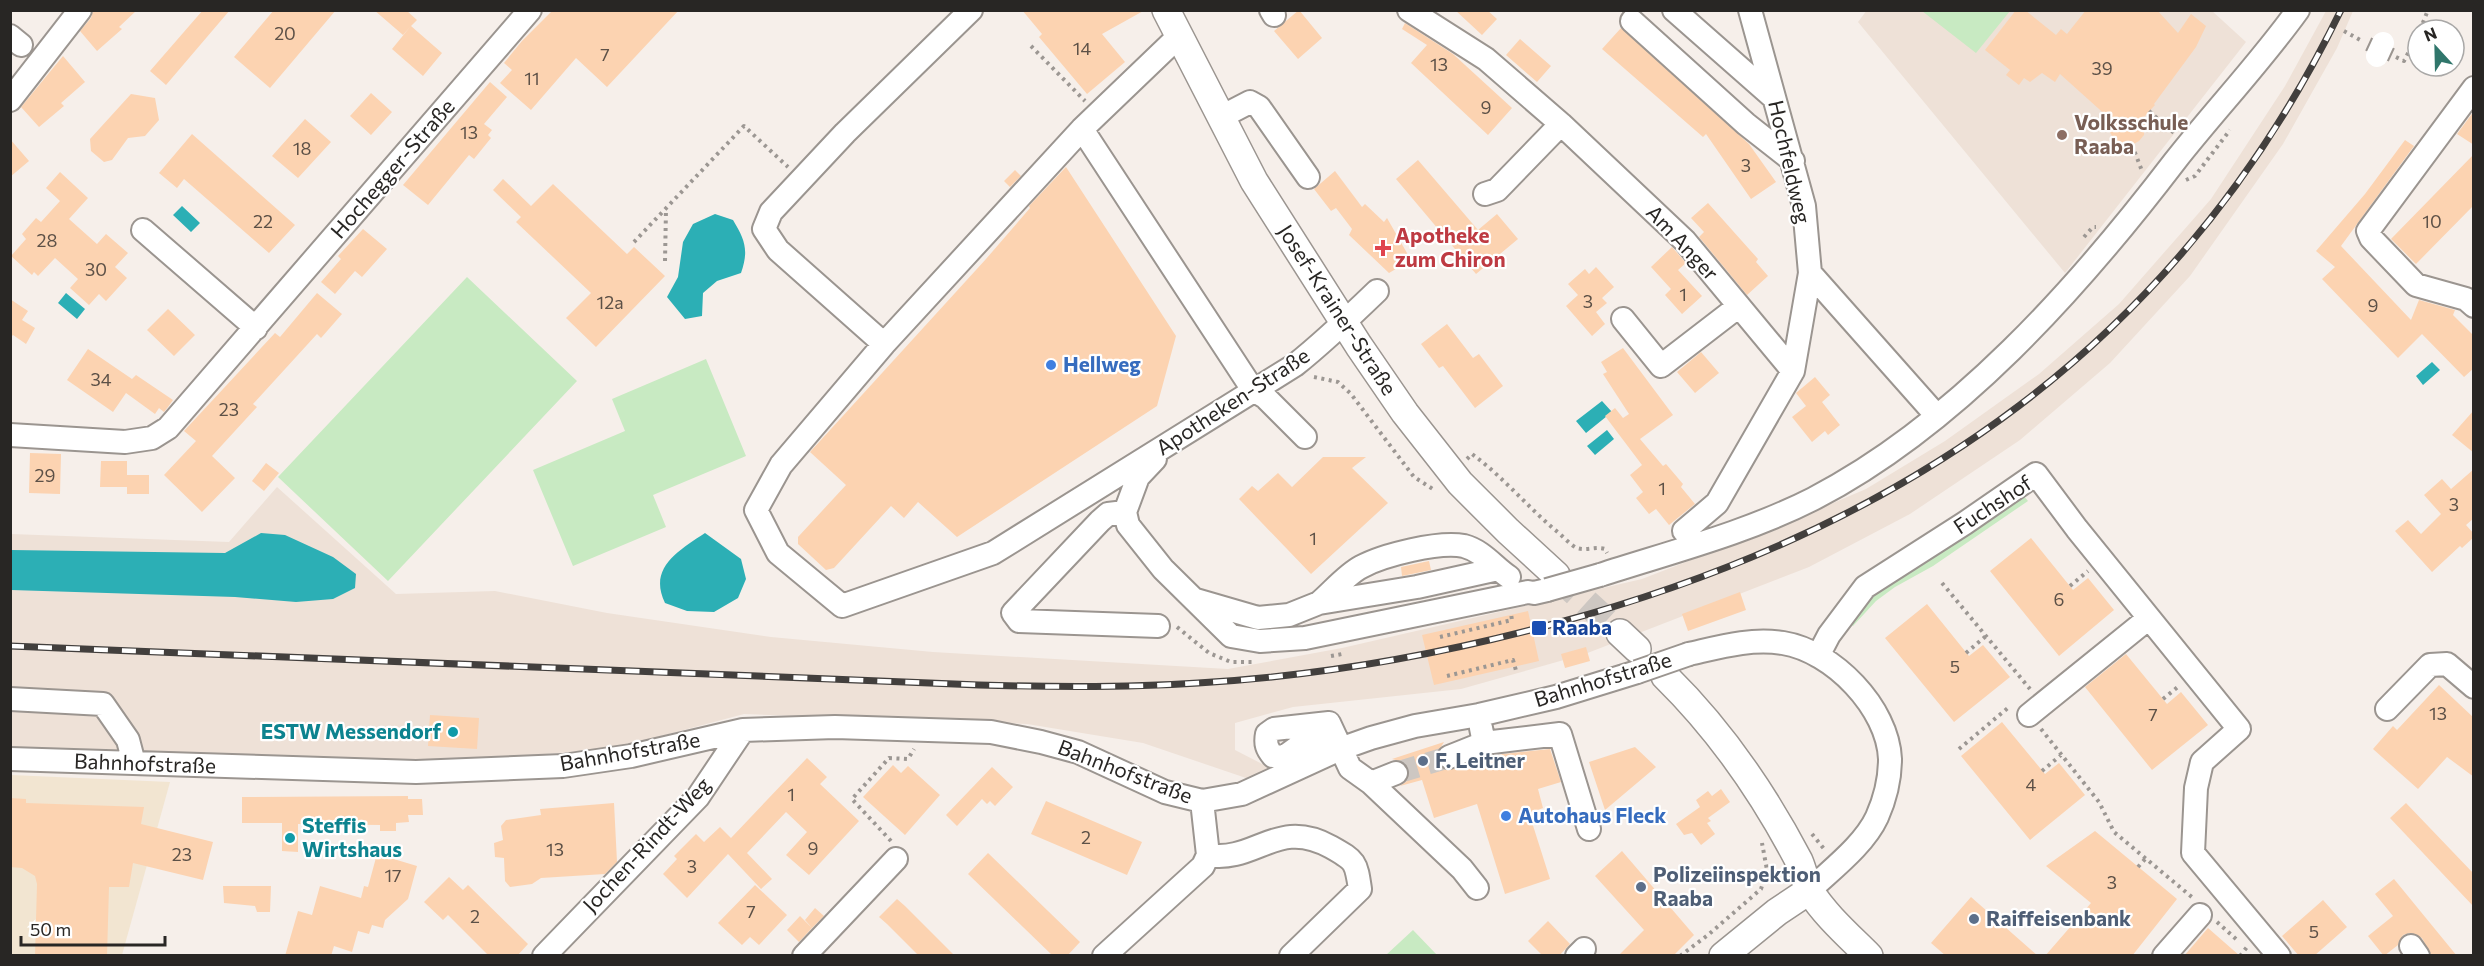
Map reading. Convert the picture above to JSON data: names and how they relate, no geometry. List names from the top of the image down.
{
  "streets": {
    "main road": ["Josef-Krainer-Straße"],
    "street": [
      "Hochfeldweg",
      "Hochegger-Straße",
      "Am Anger",
      "Apotheken-Straße",
      "Fuchshof",
      "Bahnhofstraße",
      "Jochen-Rindt-Weg"
    ]
  },
  "crossings": [
    ["Hochfeldweg", "Am Anger"],
    ["Josef-Krainer-Straße", "Apotheken-Straße"],
    ["Fuchshof", "Bahnhofstraße"],
    ["Bahnhofstraße", "Jochen-Rindt-Weg"]
  ],
  "places": {
    "other": [
      "Volksschule Raaba",
      "Hellweg",
      "ESTW Messendorf",
      "F. Leitner",
      "Autohaus Fleck",
      "Steffis Wirtshaus",
      "Polizeiinspektion Raaba",
      "Raiffeisenbank"
    ],
    "health": ["Apotheke zum Chiron"],
    "transit": ["Raaba"]
  },
  "house_numbers": [
    "20",
    "14",
    "7",
    "13",
    "39",
    "11",
    "9",
    "13",
    "18",
    "3",
    "22",
    "10",
    "28",
    "30",
    "1",
    "3",
    "12a",
    "9",
    "34",
    "23",
    "29",
    "1",
    "3",
    "1",
    "6",
    "5",
    "13",
    "7",
    "4",
    "1",
    "2",
    "9",
    "13",
    "23",
    "3",
    "17",
    "3",
    "7",
    "2",
    "5"
  ],
  "scale_bar": "50 m",
  "north": "top"
}
